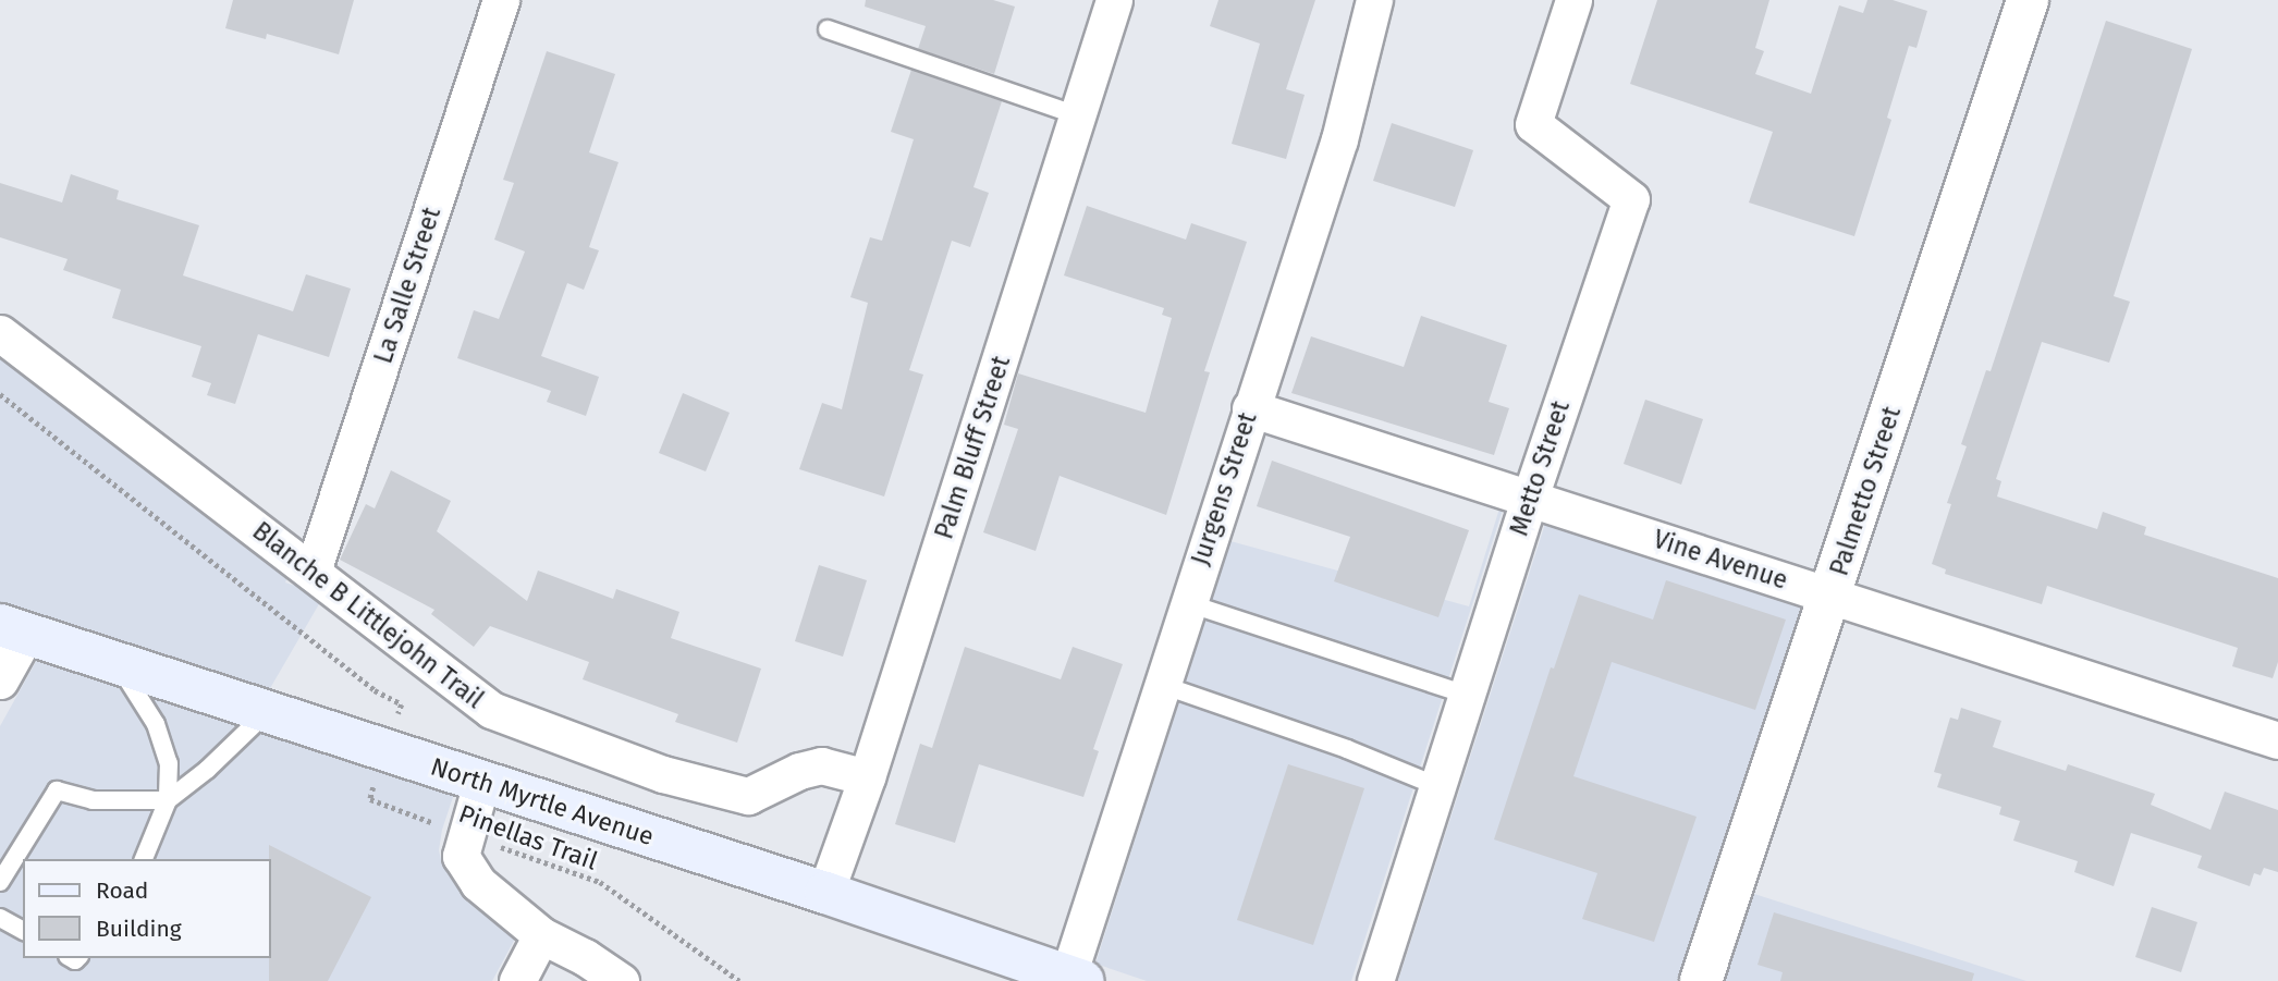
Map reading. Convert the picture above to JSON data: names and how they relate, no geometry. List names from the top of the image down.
{
  "streets": {
    "main road": ["North Myrtle Avenue"],
    "street": [
      "La Salle Street",
      "Palm Bluff Street",
      "Metto Street",
      "Jurgens Street",
      "Palmetto Street",
      "Vine Avenue",
      "Blanche B Littlejohn Trail"
    ],
    "path": ["Pinellas Trail"]
  },
  "crossings": [
    ["La Salle Street", "Blanche B Littlejohn Trail"],
    ["Palm Bluff Street", "Blanche B Littlejohn Trail"],
    ["Palm Bluff Street", "North Myrtle Avenue"],
    ["Metto Street", "Vine Avenue"],
    ["Jurgens Street", "Vine Avenue"],
    ["Jurgens Street", "North Myrtle Avenue"],
    ["Palmetto Street", "Vine Avenue"]
  ],
  "legend": ["Road", "Building"]
}
